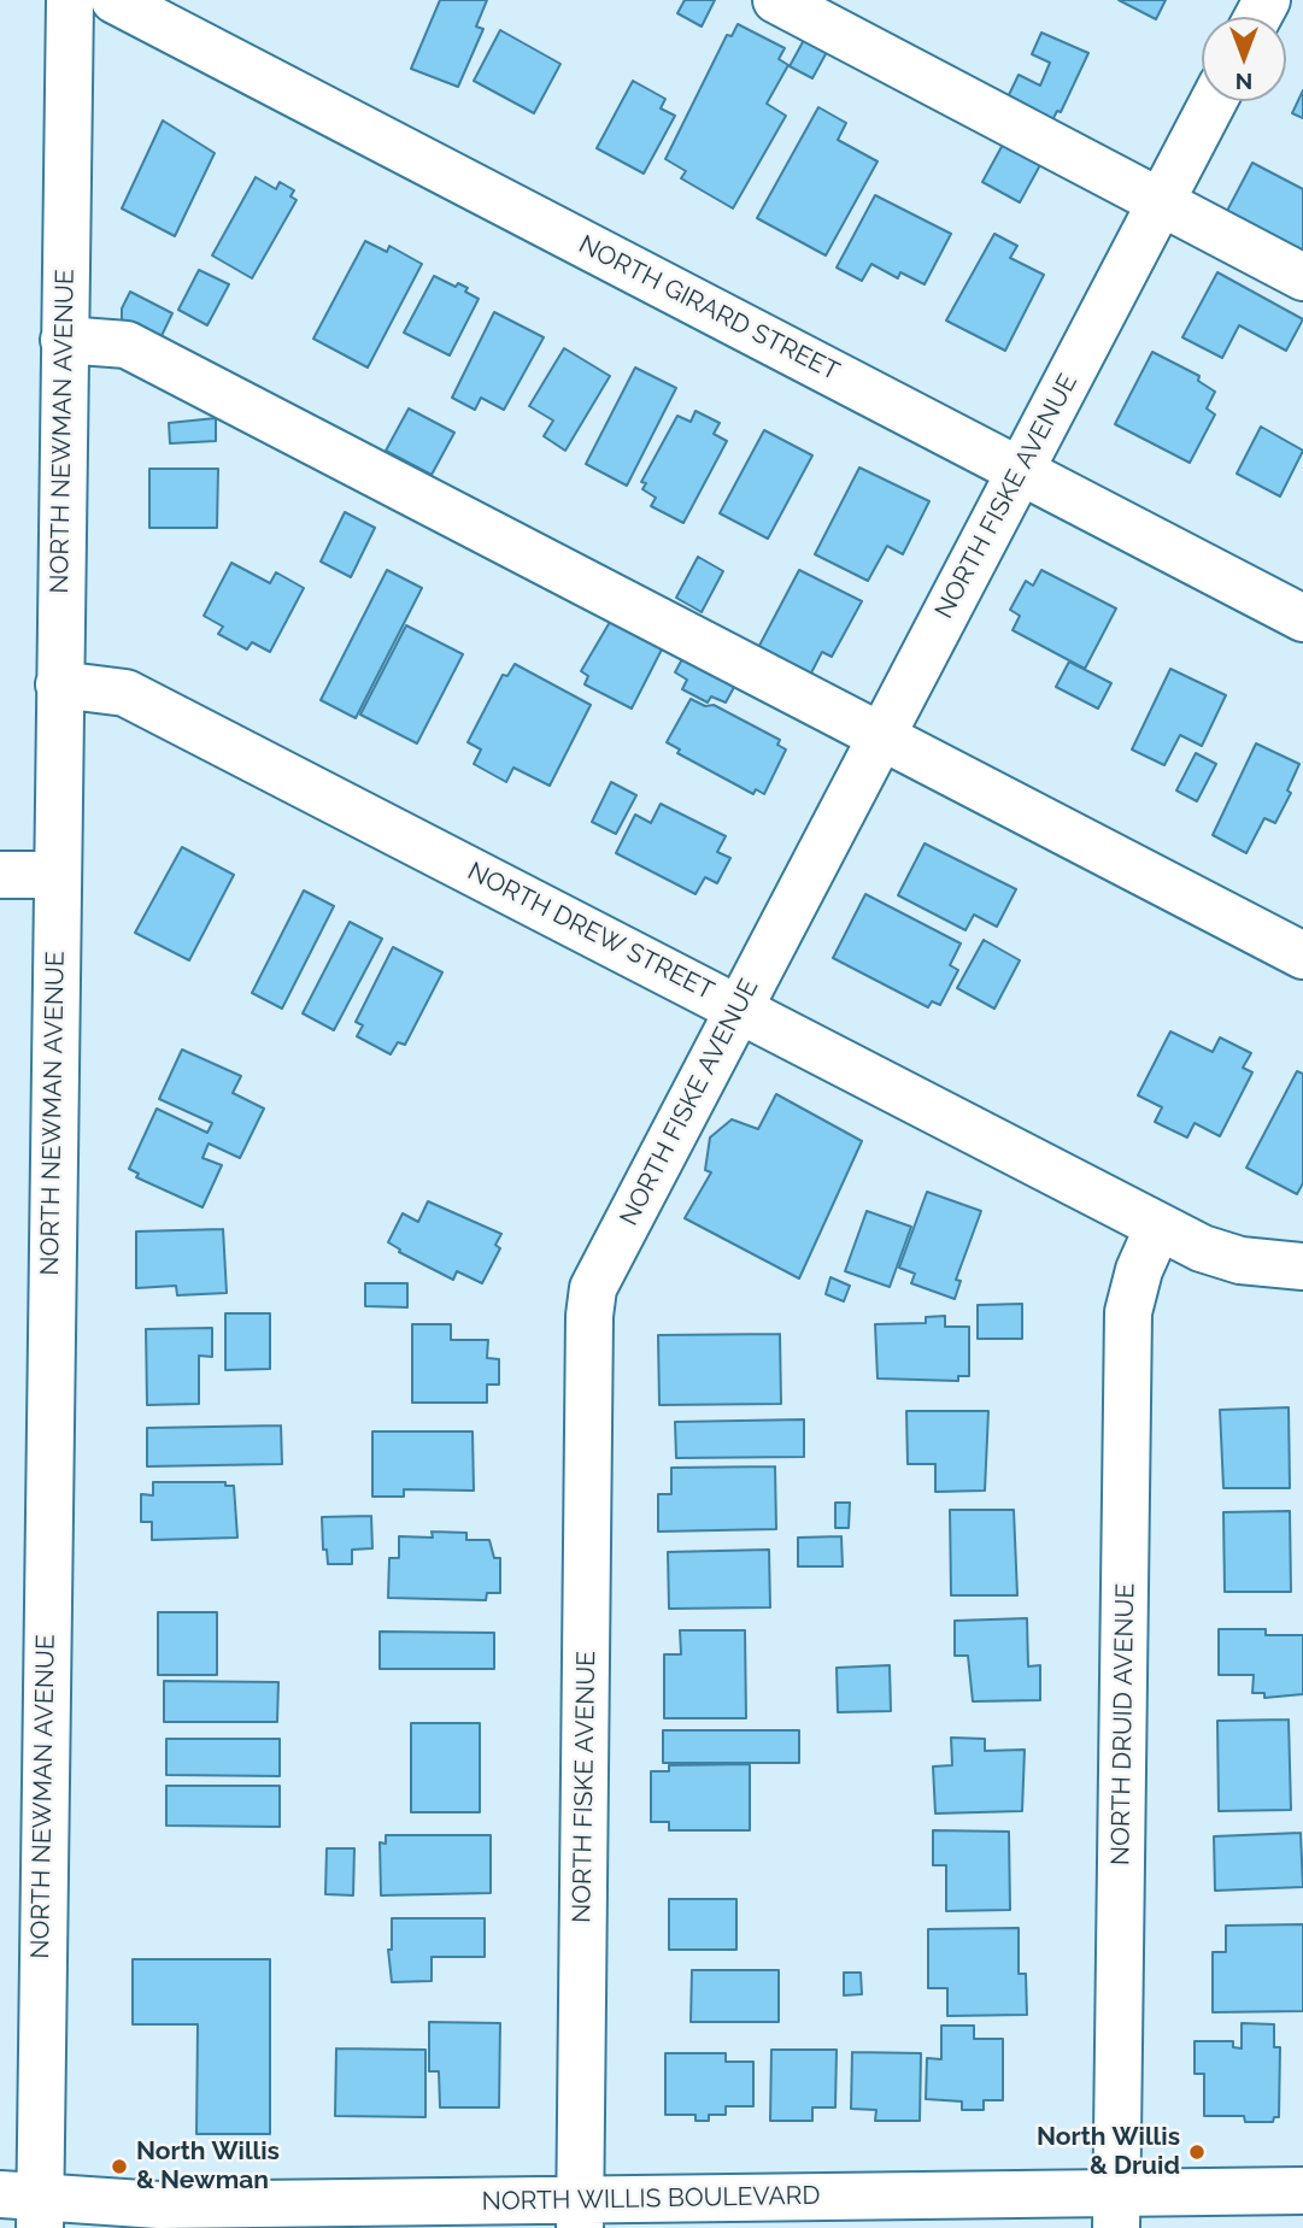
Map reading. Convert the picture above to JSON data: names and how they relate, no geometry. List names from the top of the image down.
{
  "streets": {
    "street": [
      "NORTH GIRARD STREET",
      "NORTH NEWMAN AVENUE",
      "NORTH FISKE AVENUE",
      "NORTH DREW STREET",
      "NORTH DRUID AVENUE",
      "NORTH WILLIS BOULEVARD"
    ]
  },
  "crossings": [
    ["NORTH GIRARD STREET", "NORTH FISKE AVENUE"],
    ["NORTH NEWMAN AVENUE", "NORTH DREW STREET"],
    ["NORTH NEWMAN AVENUE", "NORTH WILLIS BOULEVARD"],
    ["NORTH FISKE AVENUE", "NORTH DREW STREET"],
    ["NORTH FISKE AVENUE", "NORTH WILLIS BOULEVARD"],
    ["NORTH DREW STREET", "NORTH DRUID AVENUE"],
    ["NORTH DRUID AVENUE", "NORTH WILLIS BOULEVARD"]
  ],
  "places": ["North Willis & Druid", "North Willis & Newman"],
  "north": "bottom"
}
